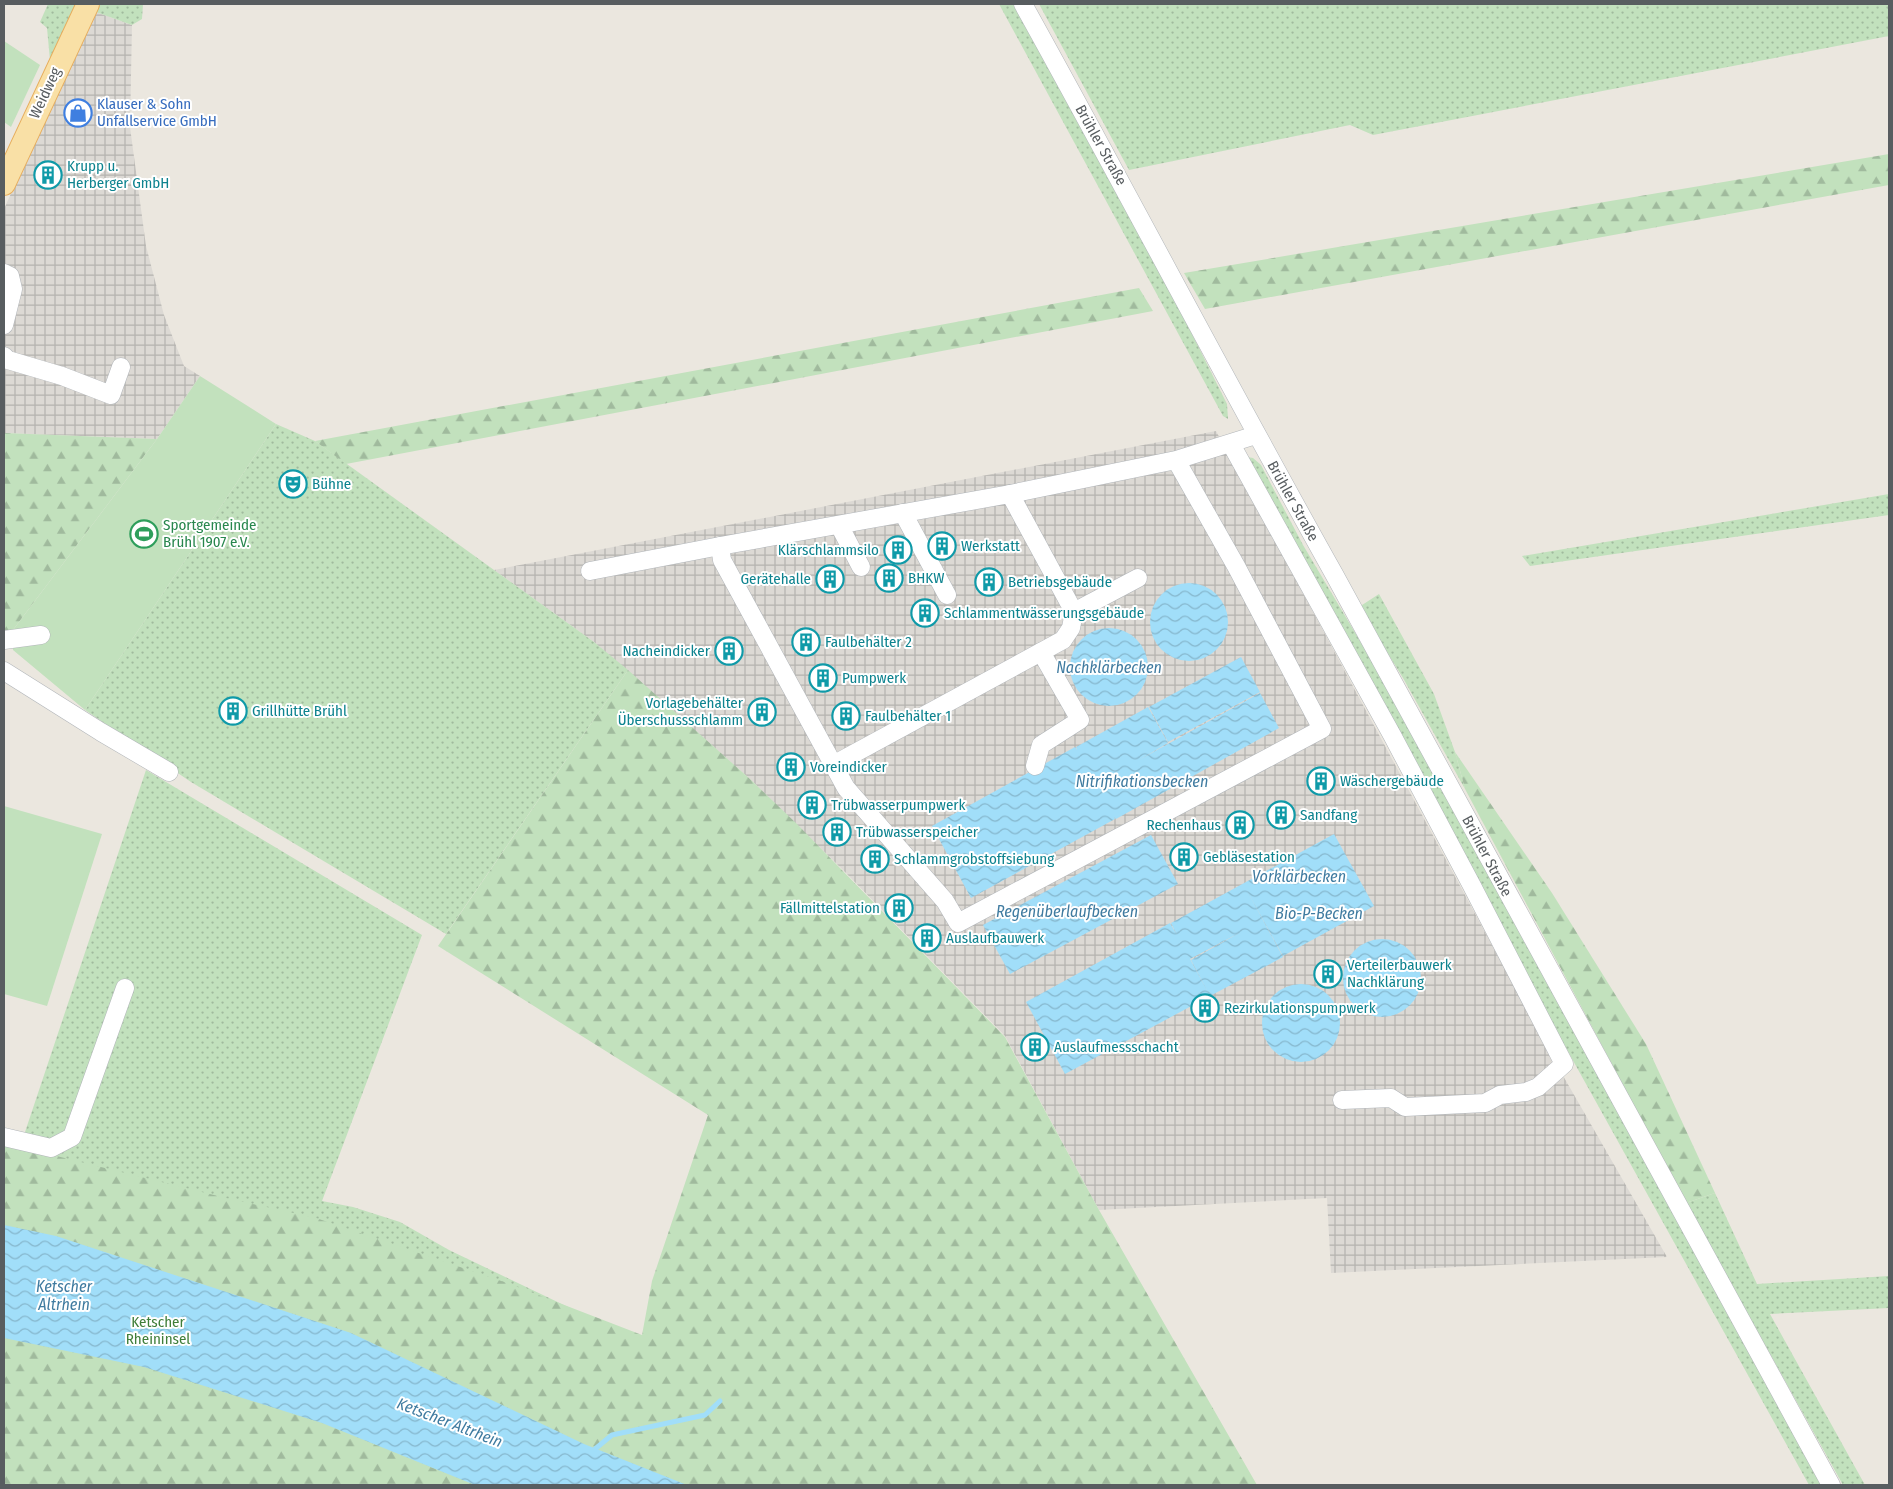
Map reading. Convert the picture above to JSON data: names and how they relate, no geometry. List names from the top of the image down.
{
  "streets": {
    "main road": ["Weidweg"],
    "street": ["Brühler Straße"]
  },
  "water": [
    "Nachklärbecken",
    "Nitrifikationsbecken",
    "Vorklärbecken",
    "Regenüberlaufbecken",
    "Bio-P-Becken",
    "Ketscher Altrhein"
  ],
  "parks": ["Ketscher Rheininsel"],
  "places": {
    "shop": ["Klauser & Sohn Unfallservice GmbH"],
    "building": [
      "Krupp u. Herberger GmbH",
      "Werkstatt",
      "Klärschlammsilo",
      "BHKW",
      "Gerätehalle",
      "Betriebsgebäude",
      "Schlammentwässerungsgebäude",
      "Faulbehälter 2",
      "Nacheindicker",
      "Pumpwerk",
      "Grillhütte Brühl",
      "Vorlagebehälter Überschussschlamm",
      "Faulbehälter 1",
      "Voreindicker",
      "Wäschergebäude",
      "Trübwasserpumpwerk",
      "Sandfang",
      "Rechenhaus",
      "Trübwasserspeicher",
      "Gebläsestation",
      "Schlammgrobstoffsiebung",
      "Fällmittelstation",
      "Auslaufbauwerk",
      "Verteilerbauwerk Nachklärung",
      "Rezirkulationspumpwerk",
      "Auslaufmessschacht"
    ],
    "theatre": ["Bühne"],
    "sports": ["Sportgemeinde Brühl 1907 e.V."]
  }
}
